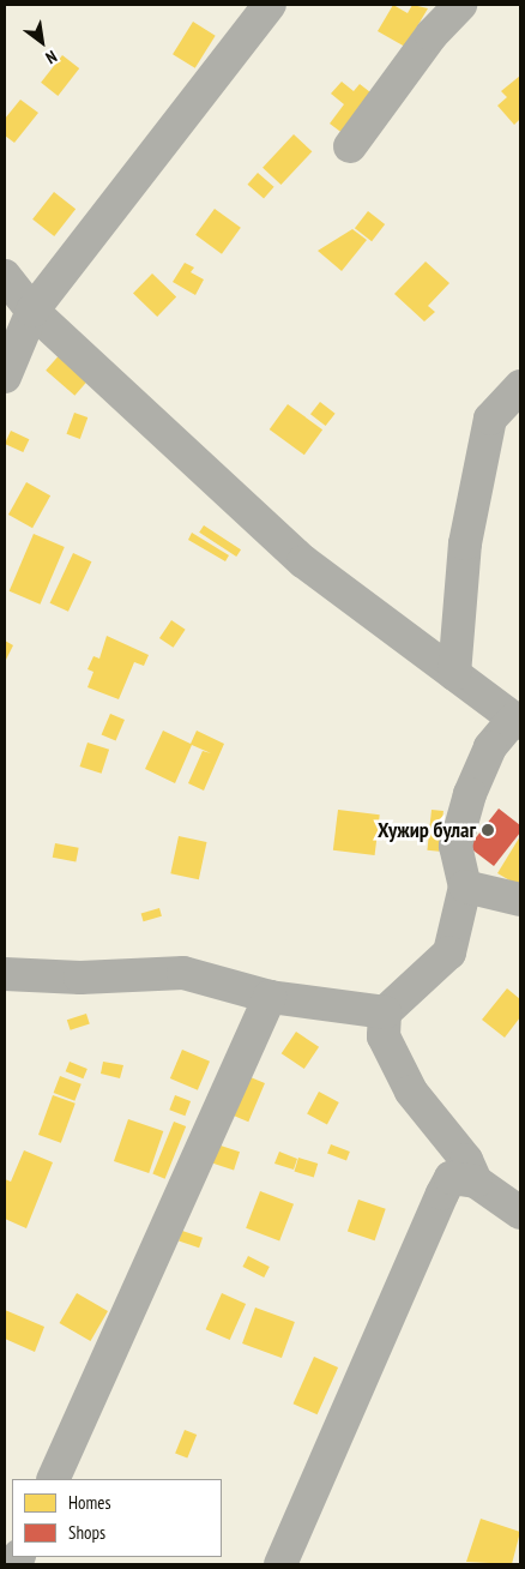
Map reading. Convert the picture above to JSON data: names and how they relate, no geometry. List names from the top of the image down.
{
  "places": ["Хужир булаг"],
  "legend": ["Homes", "Shops"],
  "north": "bottom right"
}
